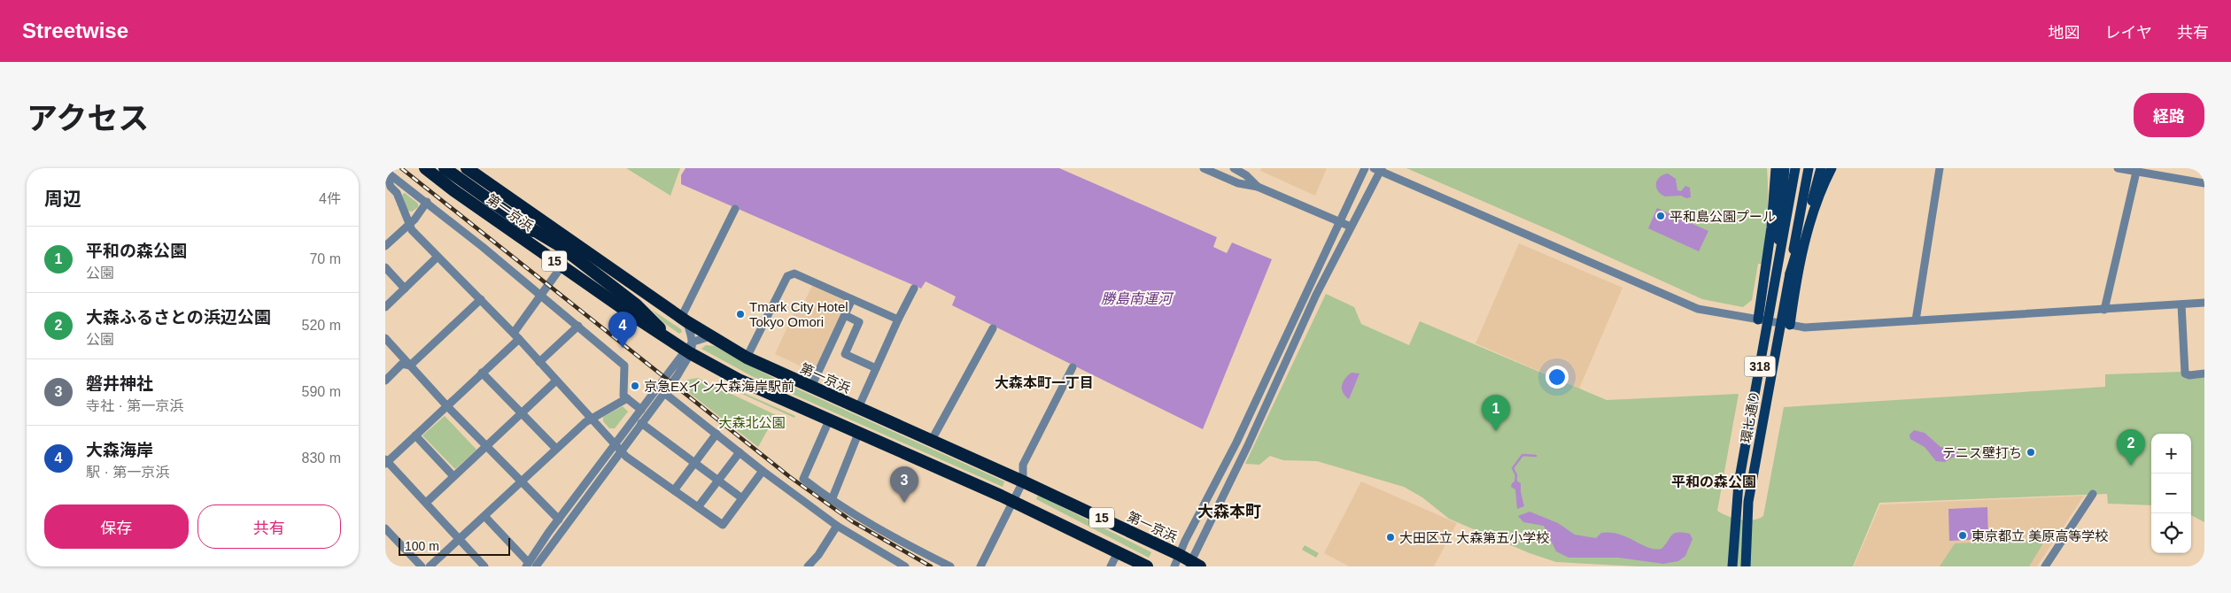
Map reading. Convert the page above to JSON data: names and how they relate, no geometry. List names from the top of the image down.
{
  "streets": {
    "highway": ["第一京浜", "15"],
    "main road": ["318", "環七通り"]
  },
  "districts": ["大森本町一丁目", "平和の森公園", "大森本町"],
  "water": ["勝島南運河"],
  "parks": ["大森北公園"],
  "places": [
    "平和島公園プール",
    "Tmark City Hotel Tokyo Omori",
    "京急EXイン大森海岸駅前",
    "テニス壁打ち",
    "東京都立 美原高等学校",
    "大田区立 大森第五小学校"
  ],
  "scale_bar": "100 m",
  "page": {
    "header": "Streetwise",
    "nav": ["地図", "レイヤ", "共有"],
    "title": "アクセス",
    "buttons": [
      "経路",
      ["保存", "共有"]
    ],
    "heading": ["周辺", "4件"],
    "list": [
      {
        "mark": "1",
        "name": "平和の森公園",
        "note": "公園",
        "value": "70 m"
      },
      {
        "mark": "2",
        "name": "大森ふるさとの浜辺公園",
        "note": "公園",
        "value": "520 m"
      },
      {
        "mark": "3",
        "name": "磐井神社",
        "note": "寺社 · 第一京浜",
        "value": "590 m"
      },
      {
        "mark": "4",
        "name": "大森海岸",
        "note": "駅 · 第一京浜",
        "value": "830 m"
      }
    ],
    "pins": [
      "4",
      "1",
      "2",
      "3"
    ],
    "map_buttons": ["+", "−"],
    "scale": "100 m"
  }
}
